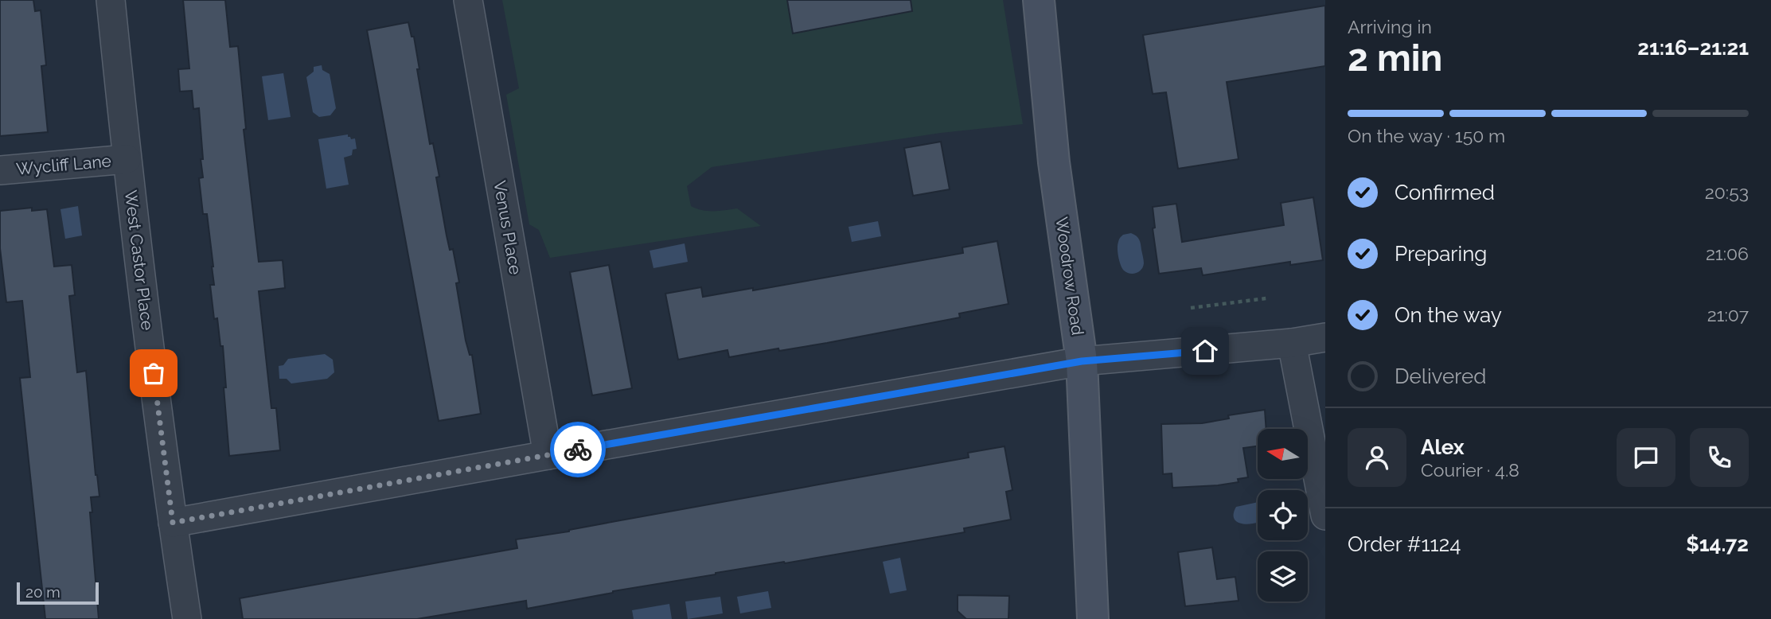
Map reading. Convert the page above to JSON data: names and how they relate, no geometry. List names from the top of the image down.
{
  "streets": {
    "street": [
      "Wycliff Lane",
      "Venus Place",
      "West Castor Place",
      "Woodrow Road"
    ]
  },
  "crossings": [
    ["Wycliff Lane", "West Castor Place"]
  ],
  "scale_bar": "20 m",
  "north": "left",
  "page": {
    "heading": ["2 min", "Arriving in", "21:16–21:21"],
    "panel": [
      "Alex",
      "Courier · 4.8",
      "Order #1124",
      "$14.72"
    ],
    "bar": "On the way · 150 m",
    "list": [
      ["Confirmed", "20:53"],
      ["Preparing", "21:06"],
      ["On the way", "21:07"],
      "Delivered"
    ],
    "scale": "20 m"
  }
}
